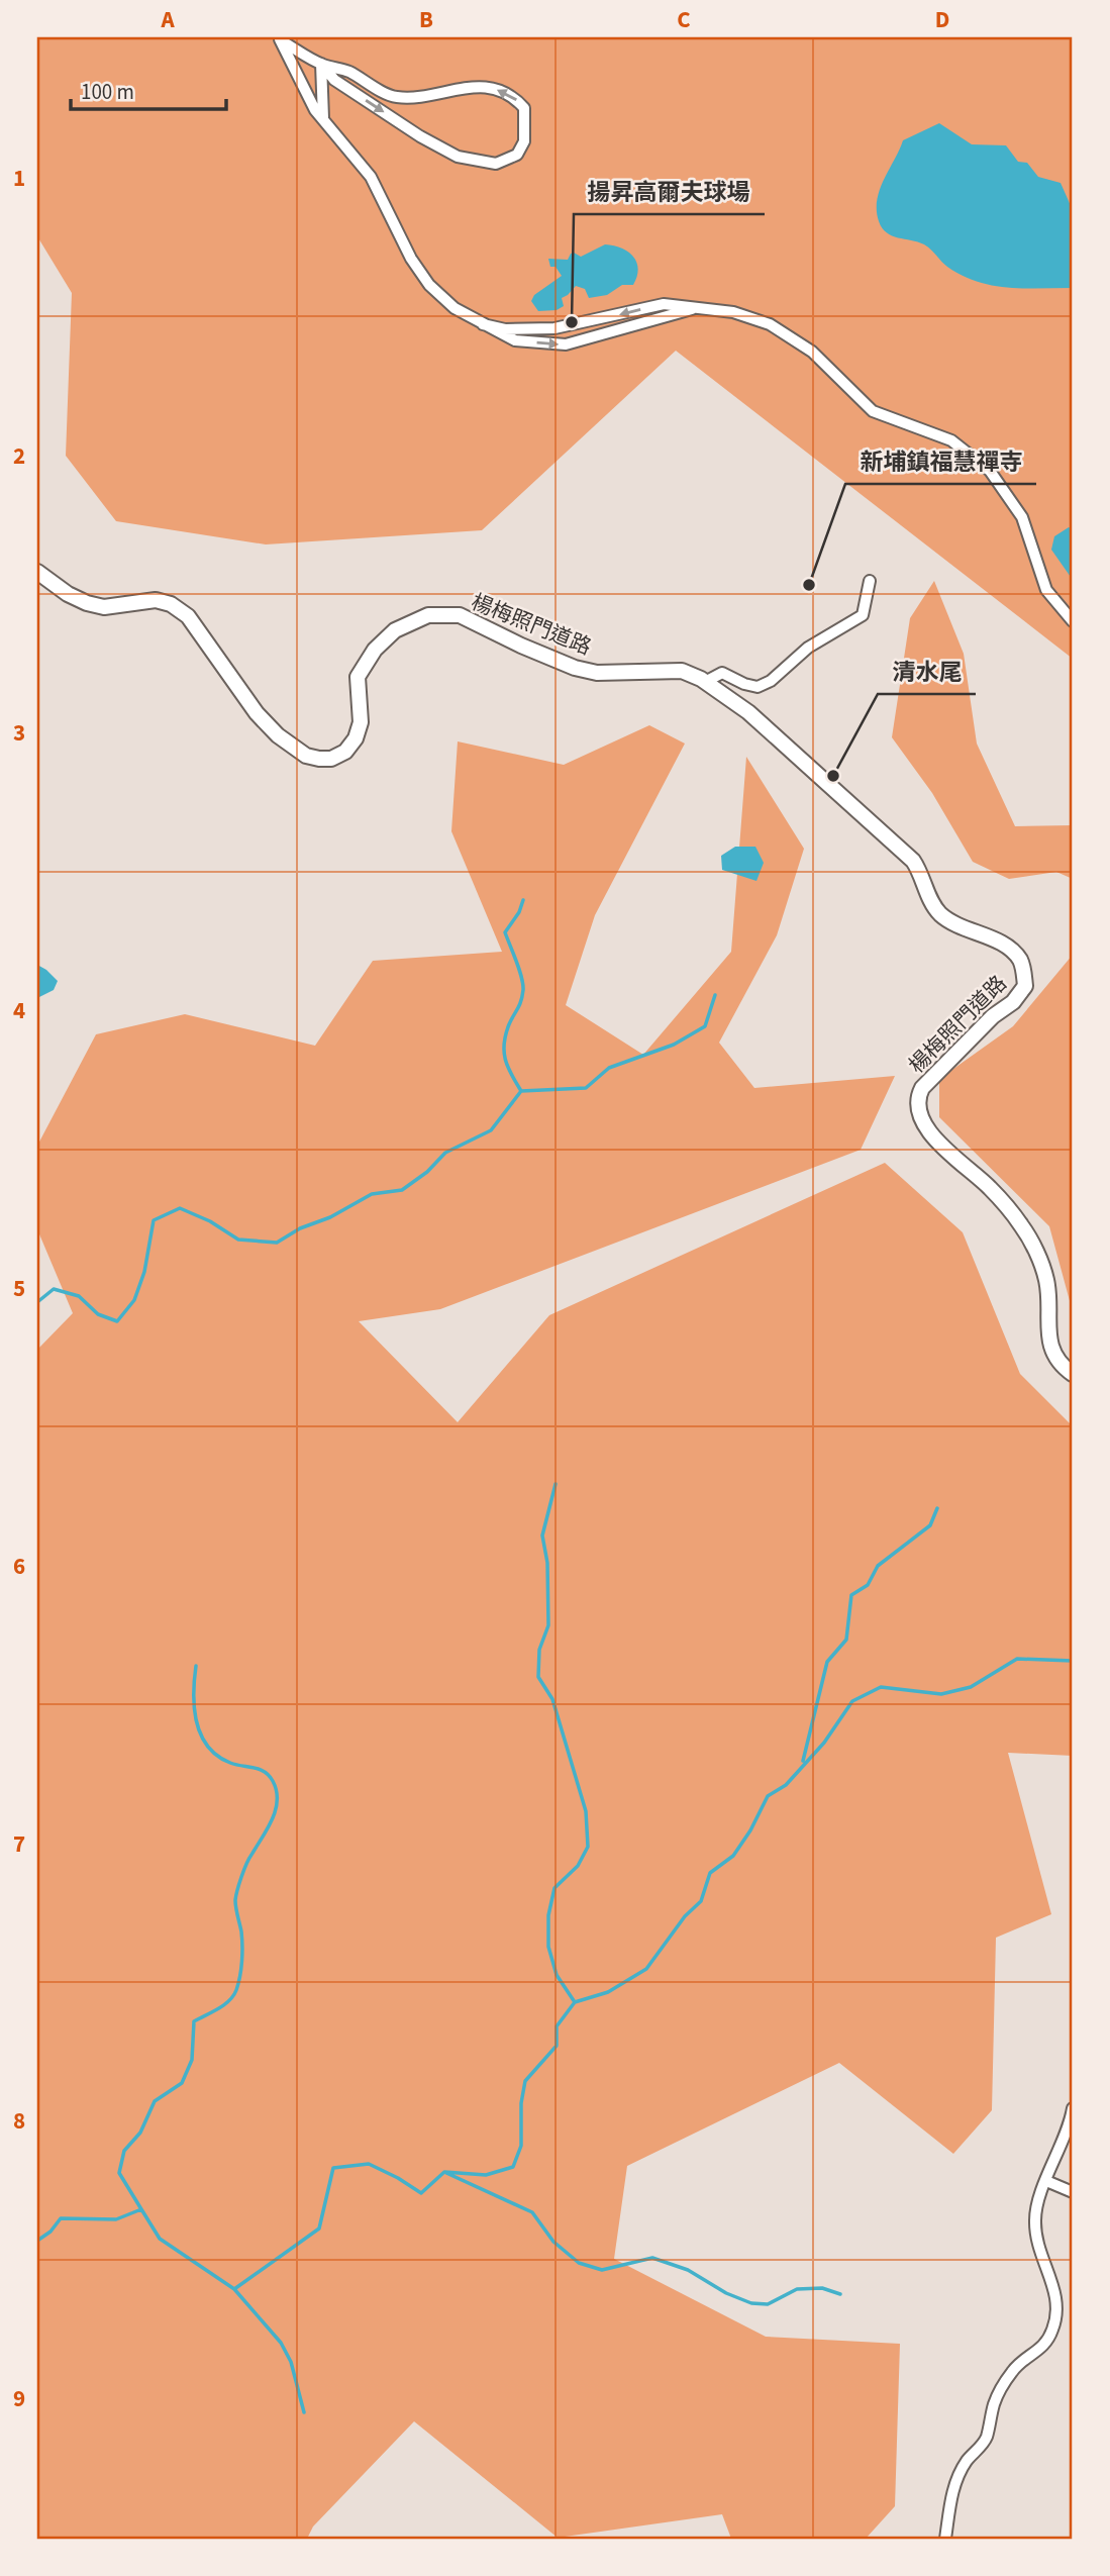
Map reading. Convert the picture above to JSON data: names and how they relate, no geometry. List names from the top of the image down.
{
  "streets": {
    "street": ["楊梅照門道路"]
  },
  "places": ["揚昇高爾夫球場", "新埔鎮福慧禪寺", "清水尾"],
  "scale_bar": "100 m",
  "grid": {
    "columns": [
      "A",
      "B",
      "C",
      "D"
    ],
    "rows": [
      "1",
      "2",
      "3",
      "4",
      "5",
      "6",
      "7",
      "8",
      "9"
    ]
  }
}
